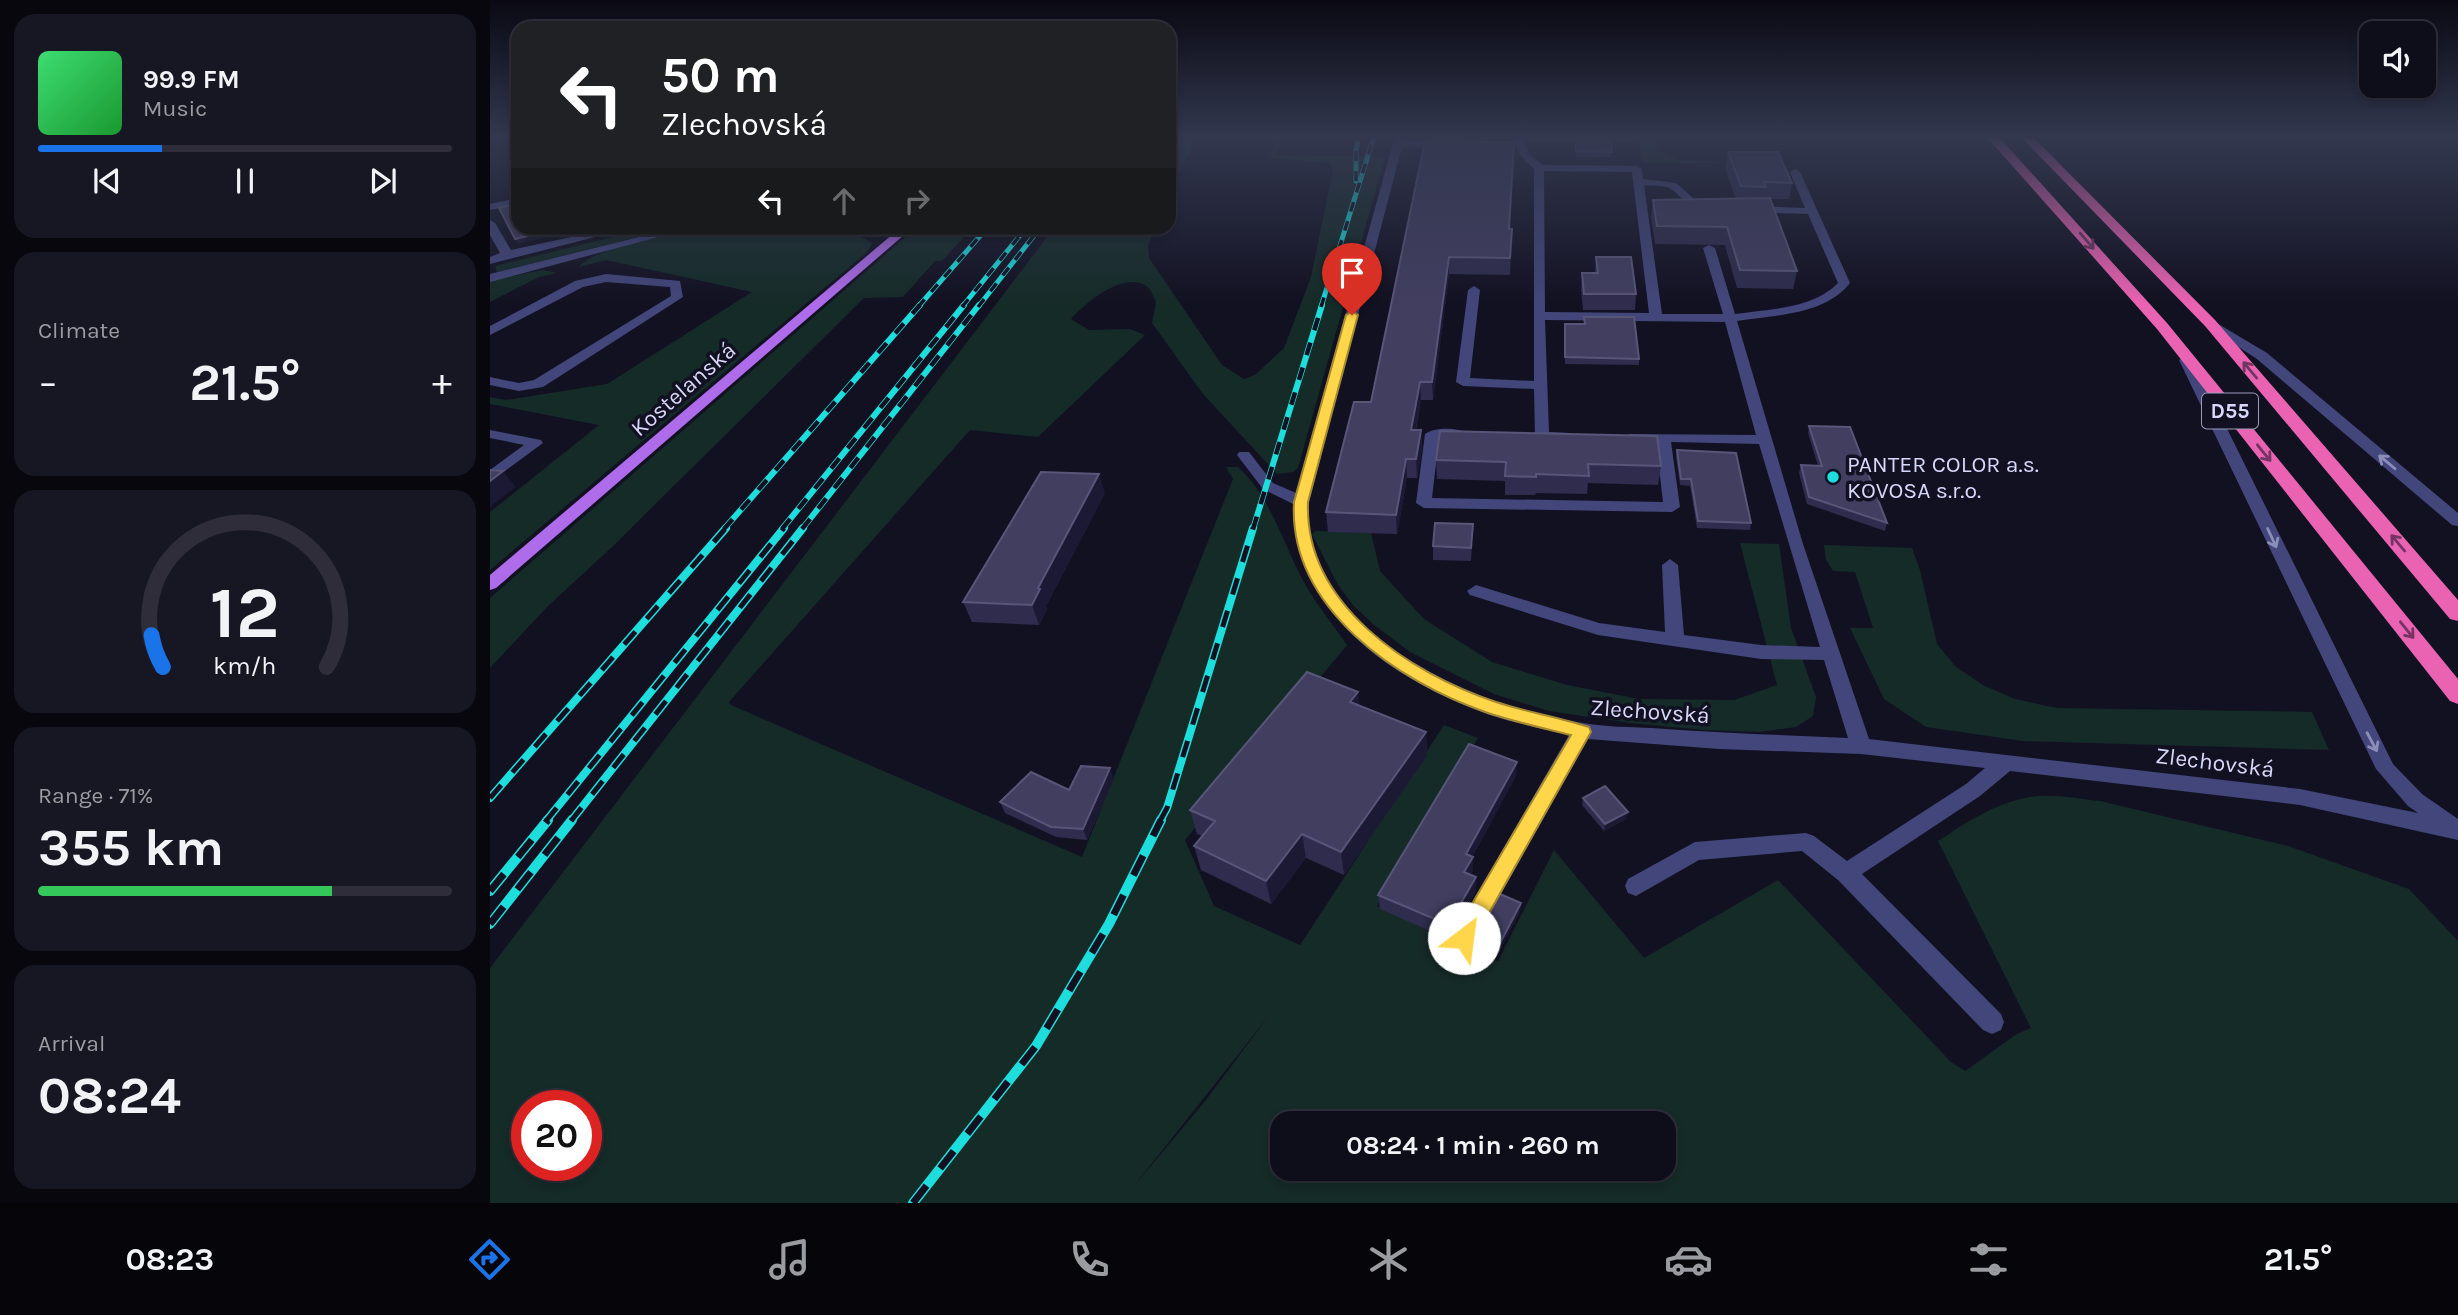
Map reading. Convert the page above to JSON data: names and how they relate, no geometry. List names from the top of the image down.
{
  "streets": {
    "highway": ["D55"],
    "main road": ["Kostelanská"],
    "street": ["Zlechovská"]
  },
  "places": ["PANTER COLOR a.s. KOVOSA s.r.o."],
  "page": {
    "turn": ["50 m", "Zlechovská"],
    "song": ["99.9 FM", "Music"],
    "tile": [
      "Climate",
      ["Range · 71%", "355 km"],
      ["Arrival", "08:24"]
    ],
    "heat": ["−", "21.5°", "+"],
    "limit": "20",
    "trip": "08:24 · 1 min · 260 m",
    "tabs": ["08:23", "21.5°"],
    "gauge": ["12", "km/h"]
  }
}
